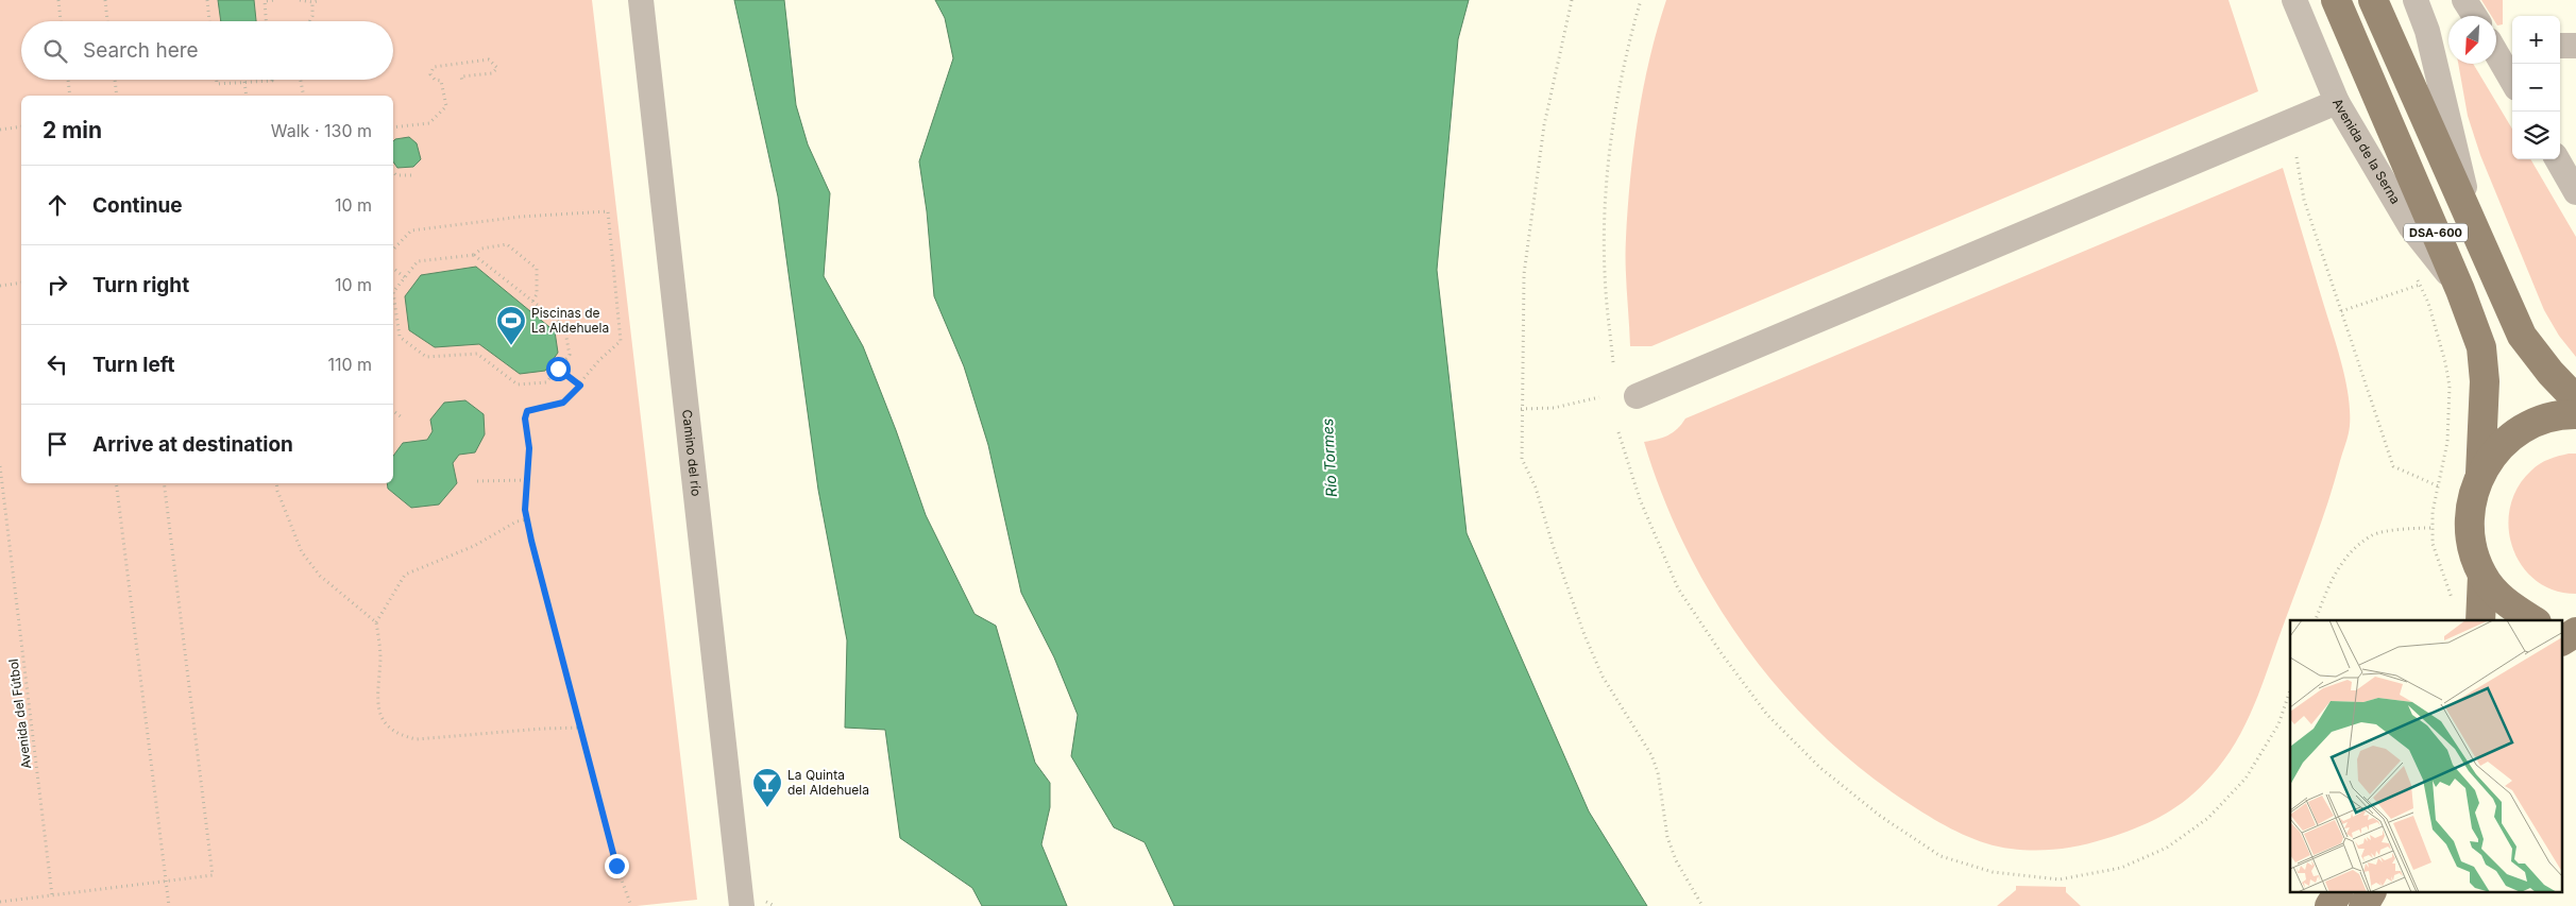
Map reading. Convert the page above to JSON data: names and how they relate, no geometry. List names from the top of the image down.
{
  "streets": {
    "main road": ["Avenida de la Serna", "DSA-600"],
    "street": ["Camino del río"],
    "path": ["Avenida del Fútbol"]
  },
  "crossings": [
    ["Avenida de la Serna", "DSA-600"]
  ],
  "water": ["Río Tormes"],
  "places": {
    "sports": ["Piscinas de La Aldehuela"],
    "bar": ["La Quinta del Aldehuela"]
  },
  "north": "bottom left",
  "page": {
    "map_buttons": ["+", "−"],
    "search": "Search here",
    "heading": ["2 min", "Walk · 130 m"],
    "list": [
      ["Continue", "10 m"],
      ["Turn right", "10 m"],
      ["Turn left", "110 m"],
      "Arrive at destination"
    ]
  }
}
